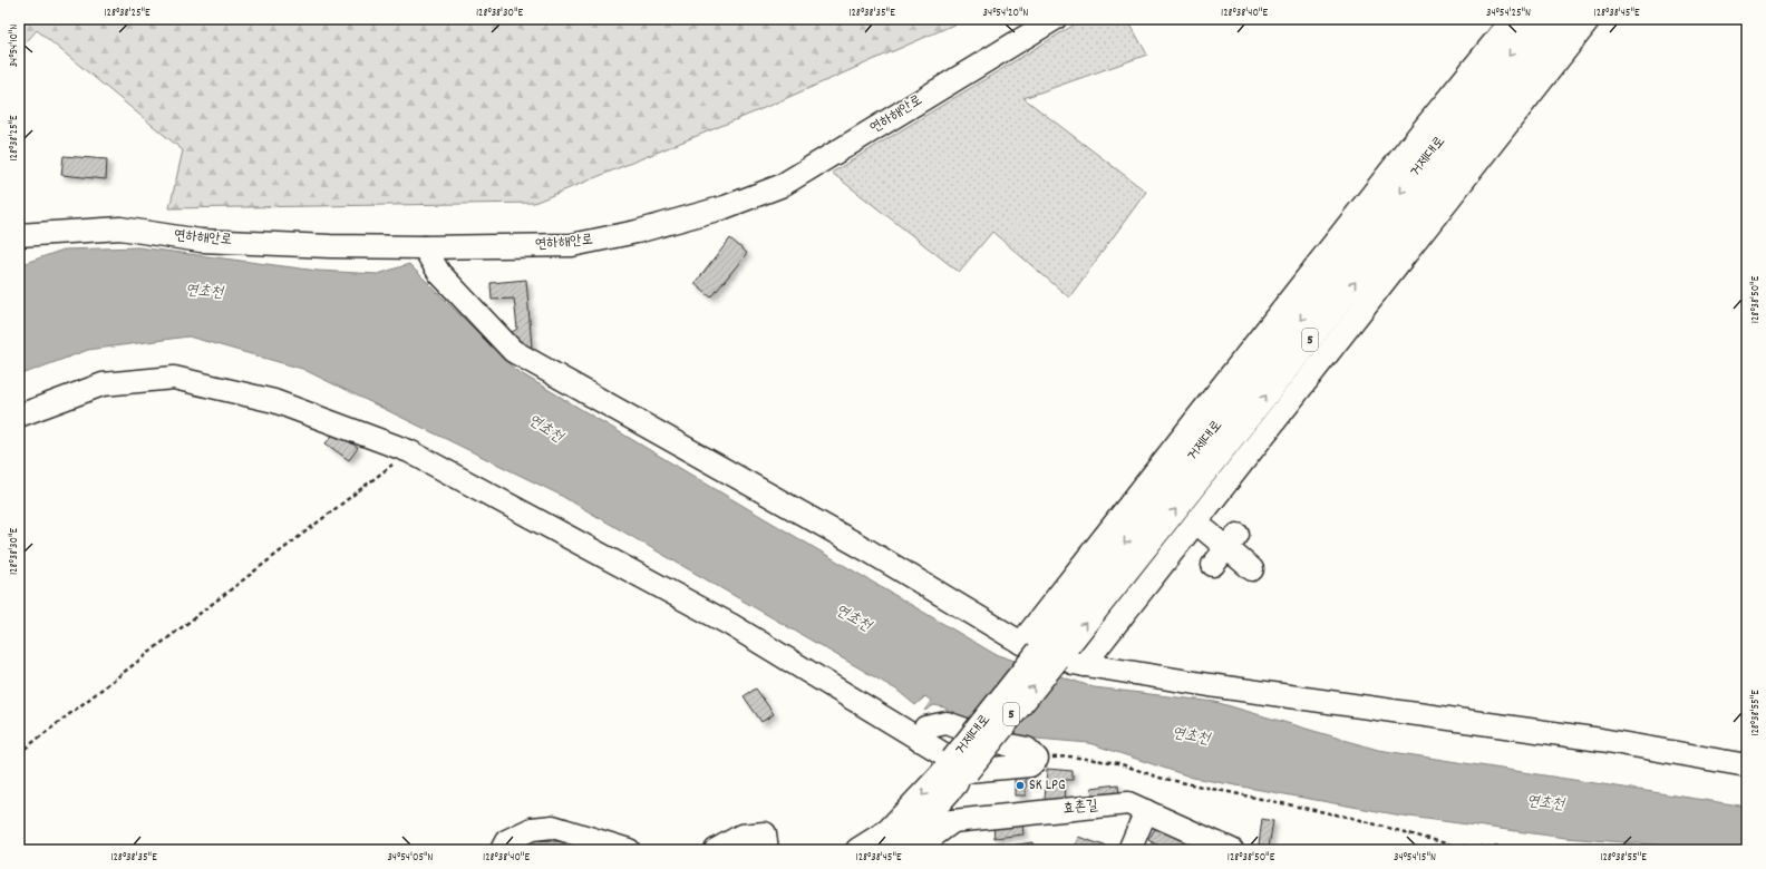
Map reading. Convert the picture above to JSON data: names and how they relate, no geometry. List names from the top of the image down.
{
  "streets": {
    "main road": ["거제대로", "5"],
    "street": ["연하해안로", "효촌길"]
  },
  "crossings": [
    ["거제대로", "효촌길"]
  ],
  "water": ["연초천"],
  "places": ["SK LPG"],
  "coordinates": [
    "128°38'25\"E",
    "128°38'30\"E",
    "128°38'35\"E",
    "34°54'20\"N",
    "128°38'40\"E",
    "34°54'25\"N",
    "128°38'45\"E",
    "34°54'10\"N",
    "128°38'50\"E",
    "128°38'55\"E",
    "34°54'05\"N",
    "34°54'15\"N"
  ]
}
